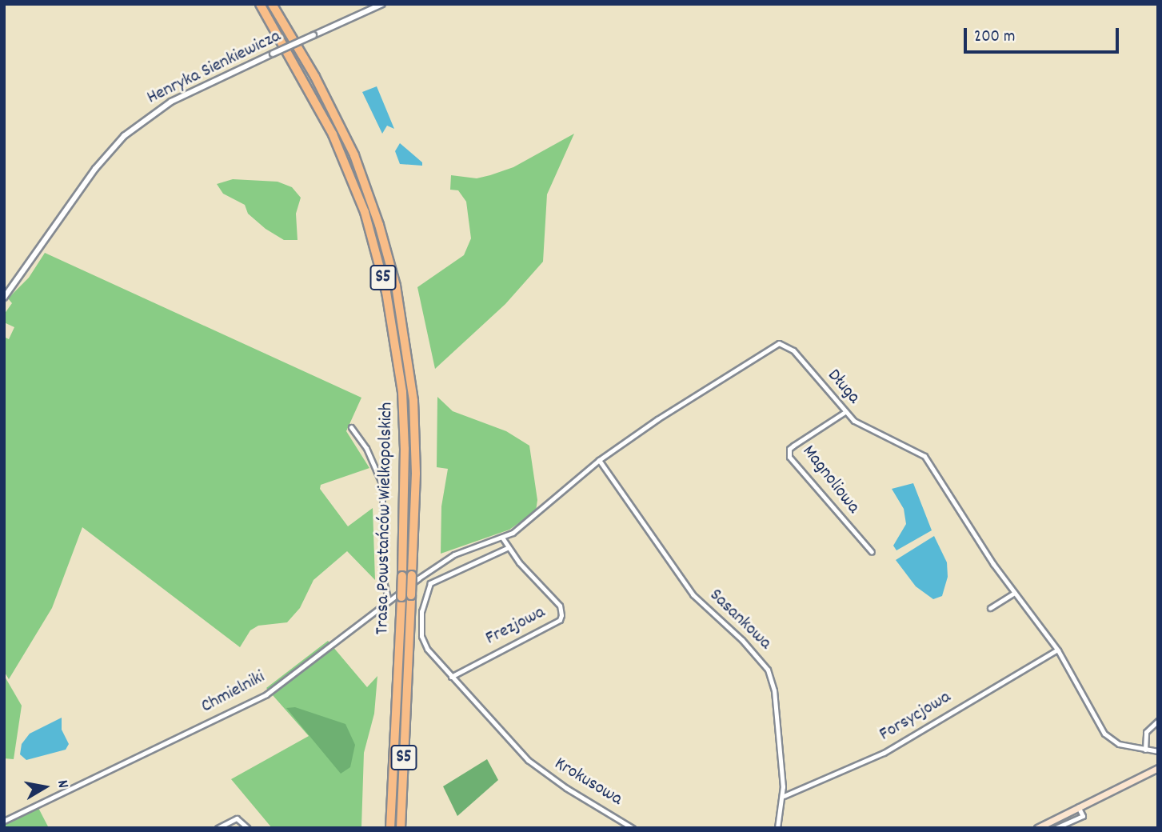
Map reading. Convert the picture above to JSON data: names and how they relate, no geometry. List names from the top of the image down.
{
  "streets": {
    "highway": ["S5", "Trasa Powstańców Wielkopolskich"],
    "street": [
      "Henryka Sienkiewicza",
      "Długa",
      "Magnoliowa",
      "Sasankowa",
      "Frezjowa",
      "Chmielniki",
      "Forsycjowa",
      "Krokusowa"
    ]
  },
  "crossings": [
    ["Długa", "Magnoliowa"],
    ["Długa", "Sasankowa"],
    ["Długa", "Frezjowa"],
    ["Długa", "Chmielniki"],
    ["Długa", "Forsycjowa"],
    ["Sasankowa", "Forsycjowa"],
    ["Frezjowa", "Krokusowa"]
  ],
  "scale_bar": "200 m",
  "north": "right"
}
